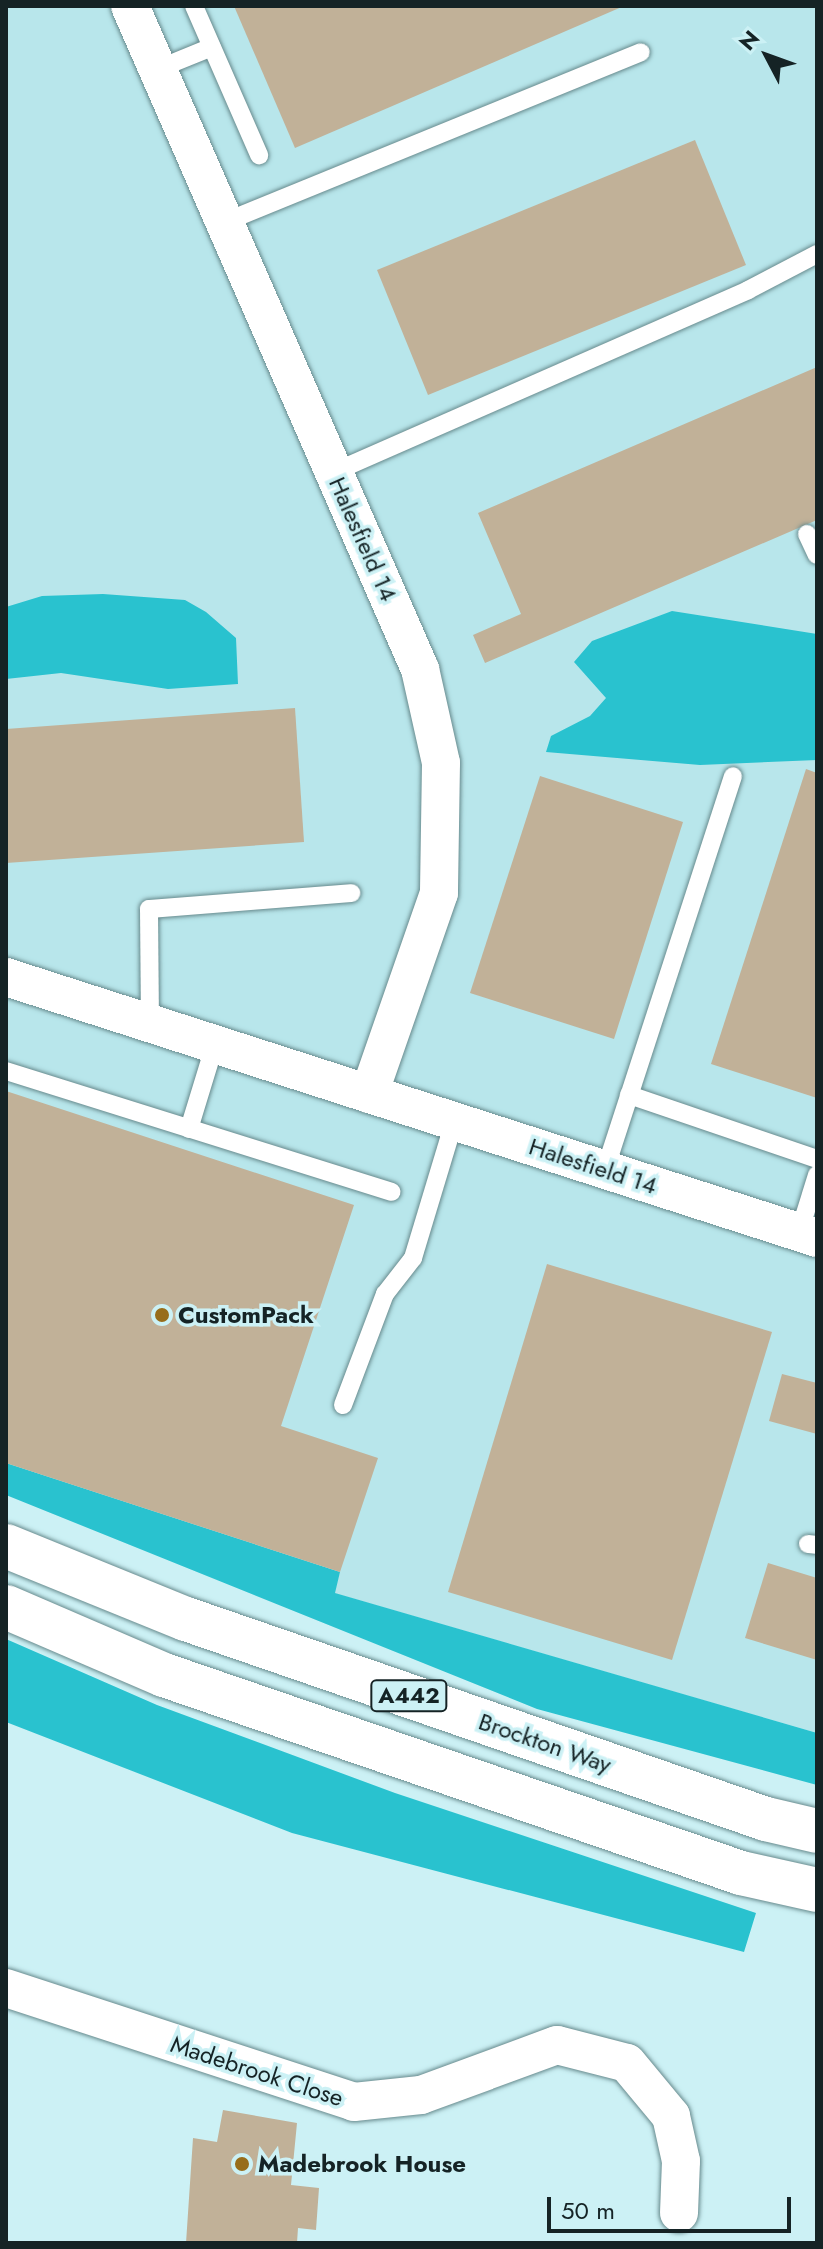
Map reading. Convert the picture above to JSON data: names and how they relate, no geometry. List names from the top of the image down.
{
  "streets": {
    "highway": ["A442", "Brockton Way"],
    "street": ["Halesfield 14", "Madebrook Close"]
  },
  "places": ["CustomPack", "Madebrook House"],
  "scale_bar": "50 m",
  "north": "top left"
}
